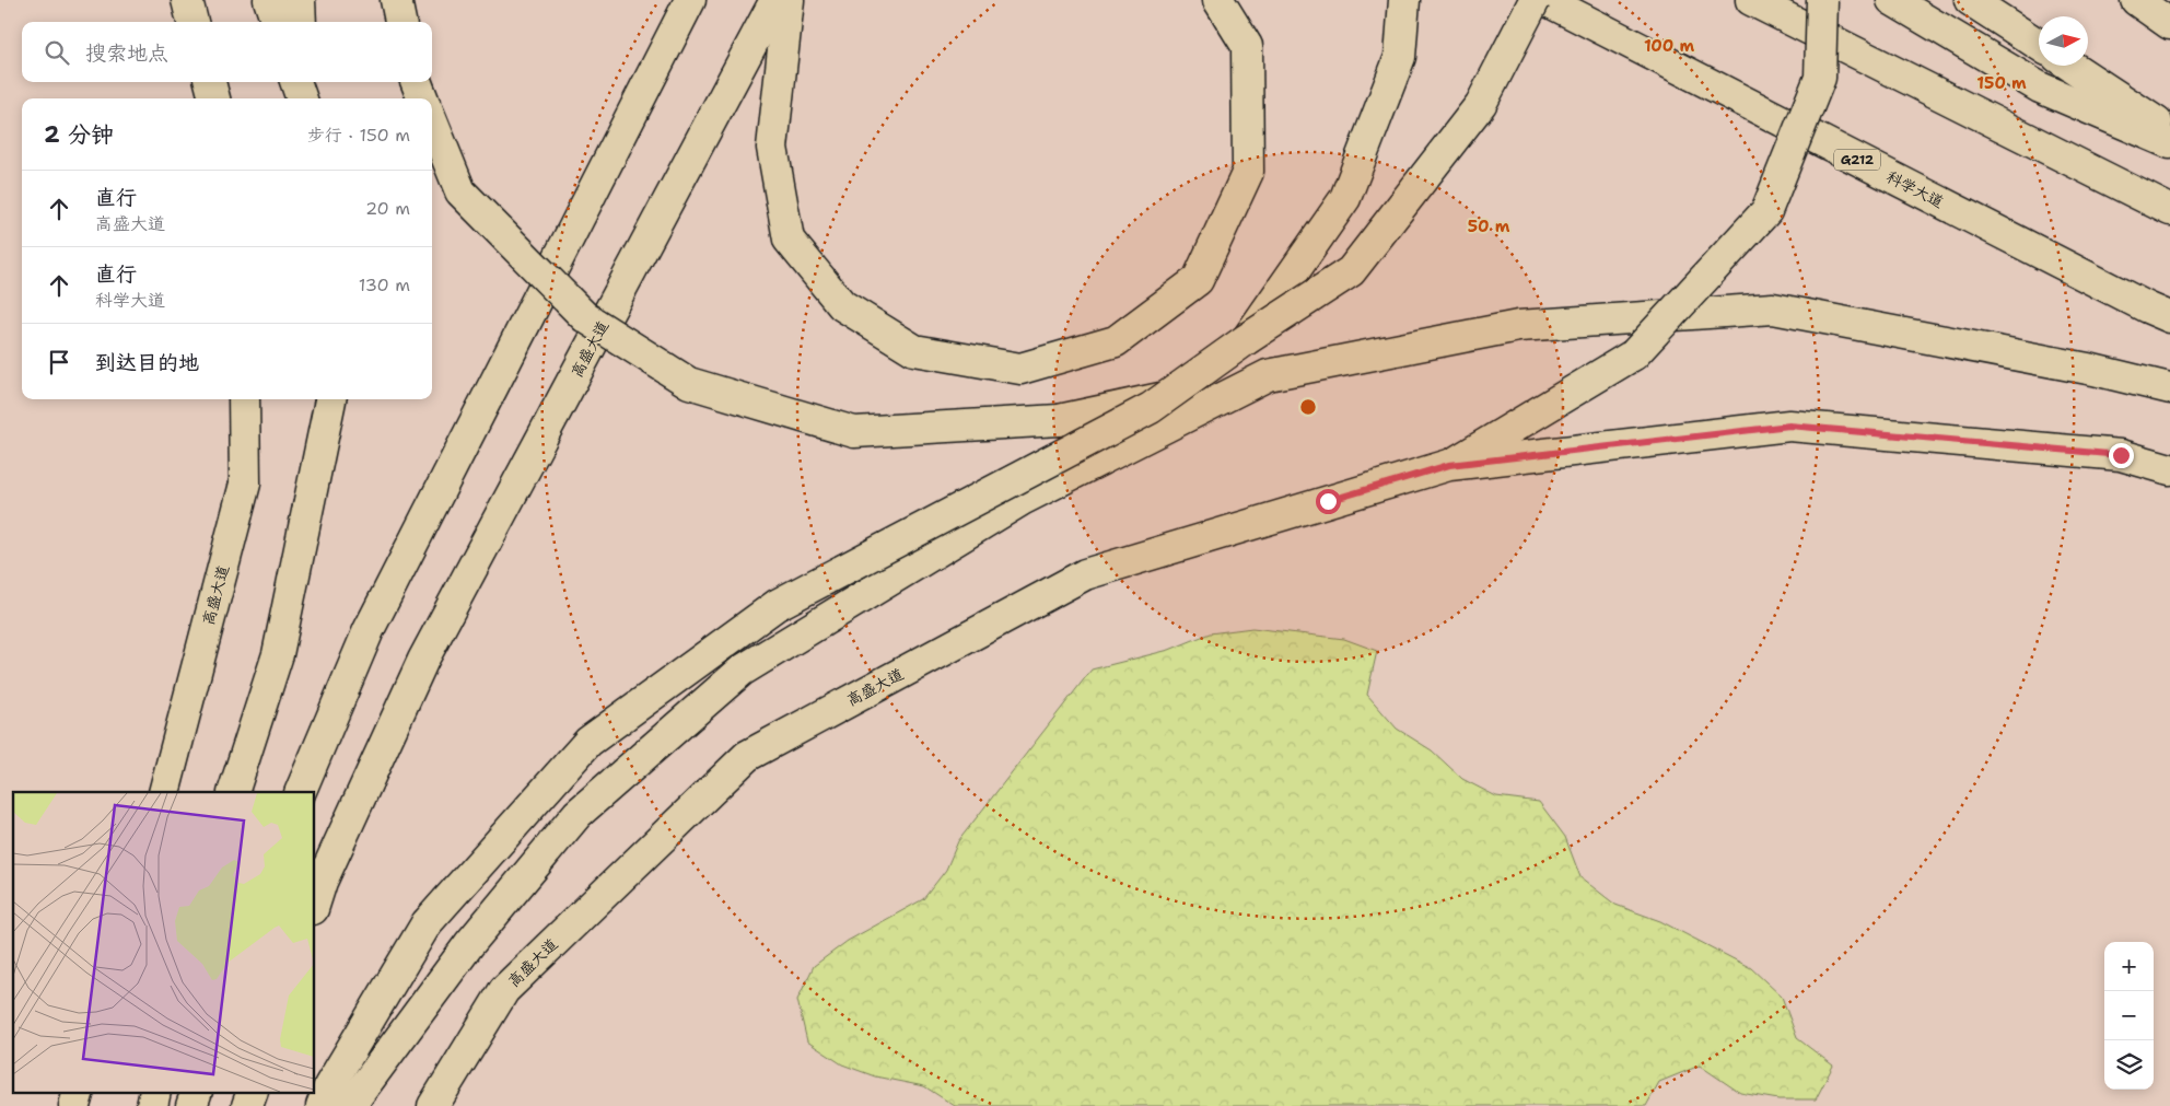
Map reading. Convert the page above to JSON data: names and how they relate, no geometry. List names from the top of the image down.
{
  "streets": {
    "main road": ["G212", "科学大道", "高盛大道"]
  },
  "north": "right",
  "page": {
    "search": "搜索地点",
    "heading": ["2 分钟", "步行 · 150 m"],
    "list": [
      ["直行", "高盛大道", "20 m"],
      ["直行", "科学大道", "130 m"],
      "到达目的地"
    ],
    "map_buttons": ["+", "−"]
  },
  "rings": ["100 m", "150 m", "50 m"]
}
